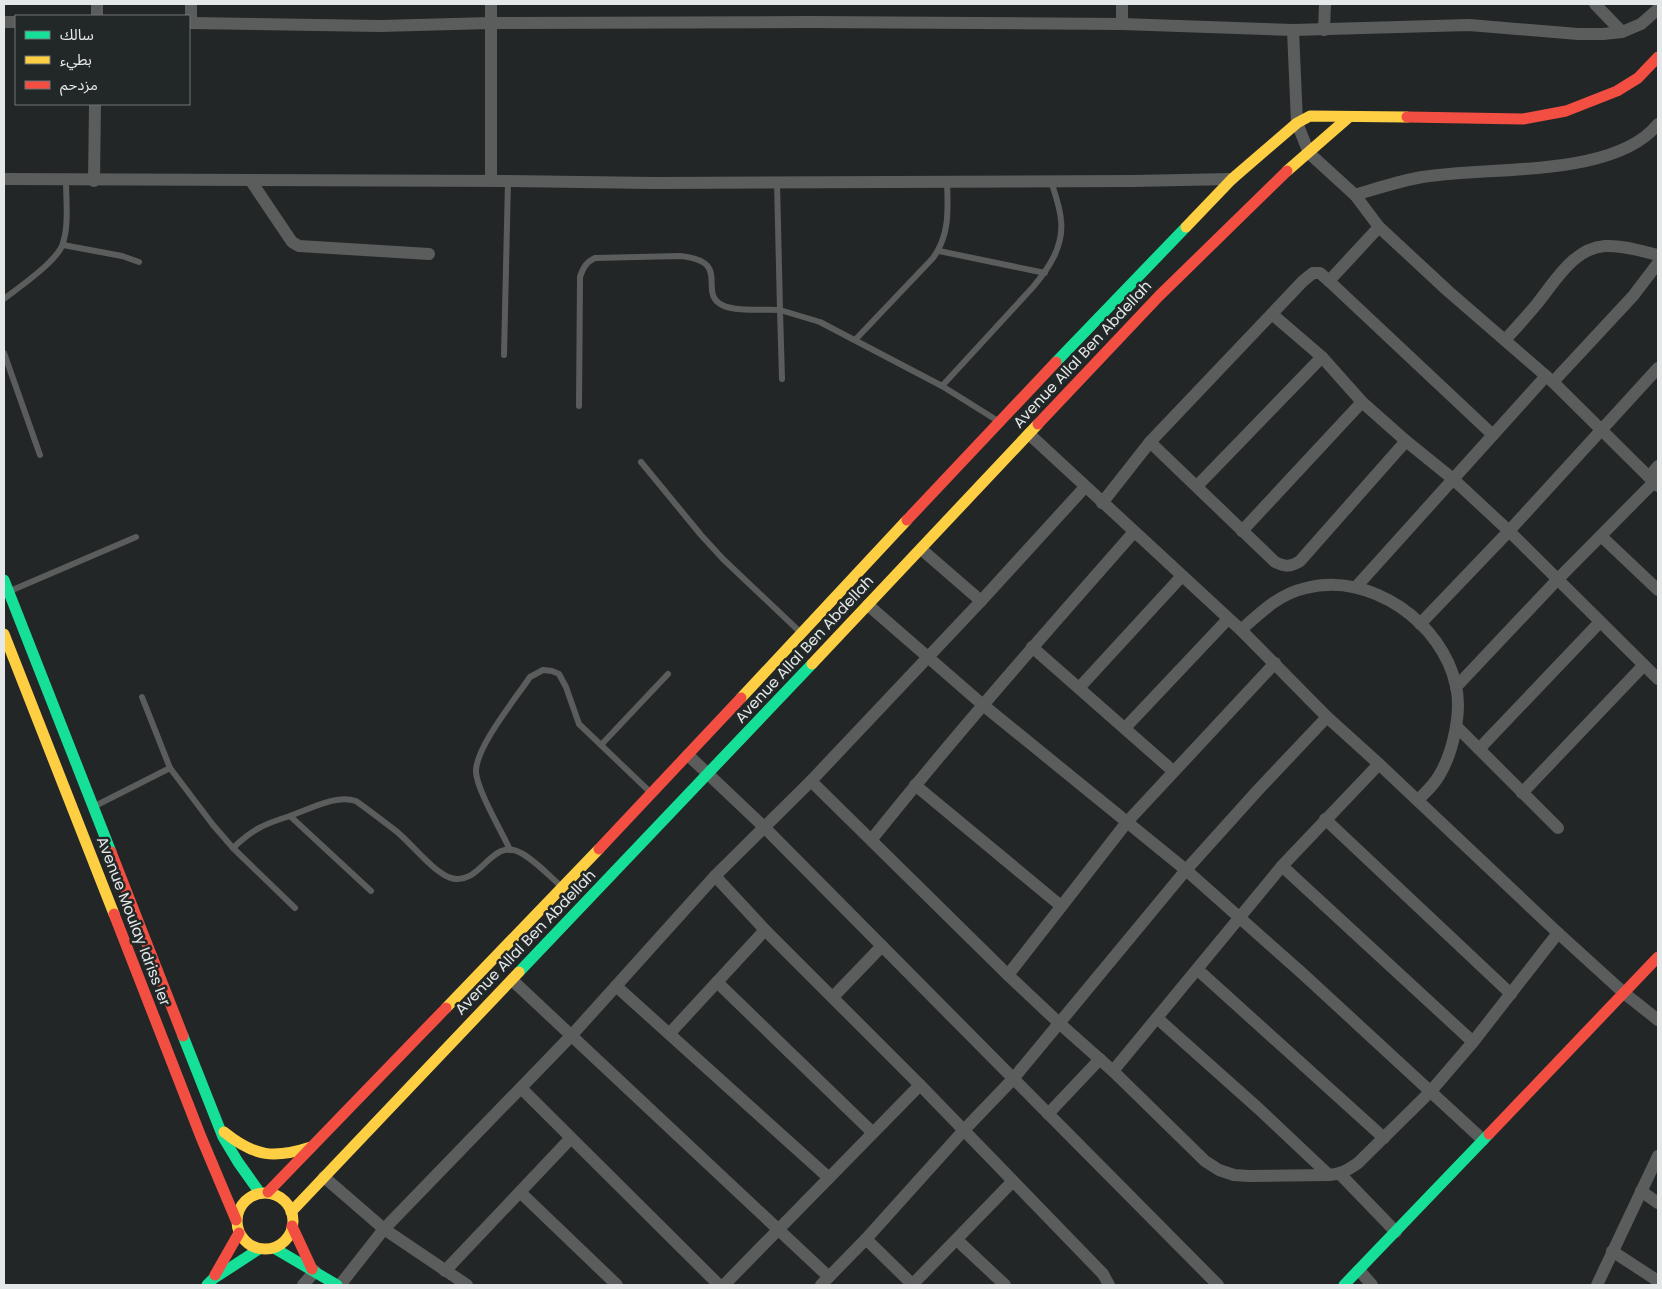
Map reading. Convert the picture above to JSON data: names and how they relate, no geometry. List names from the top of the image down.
{
  "streets": {
    "street": ["Avenue Allal Ben Abdellah", "Avenue Moulay Idriss Ier"]
  },
  "crossings": [
    ["Avenue Allal Ben Abdellah", "Avenue Moulay Idriss Ier"]
  ],
  "legend": ["سالك", "بطيء", "مزدحم"]
}
